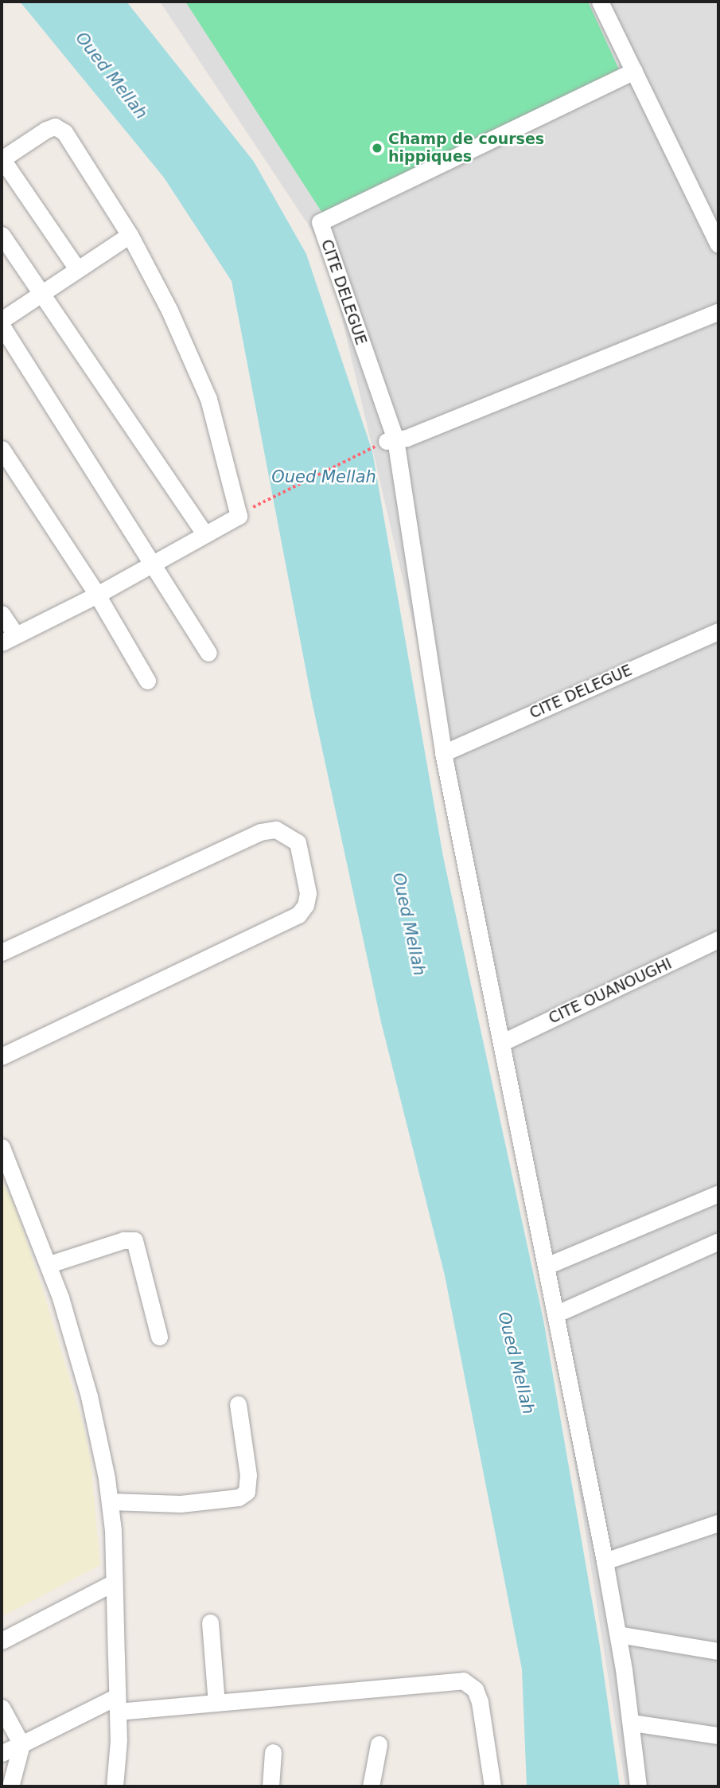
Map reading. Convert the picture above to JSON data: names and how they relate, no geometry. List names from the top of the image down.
{
  "streets": {
    "street": ["CITE DELEGUE", "CITE OUANOUGHI"]
  },
  "water": ["Oued Mellah"],
  "places": ["Champ de courses hippiques"]
}
